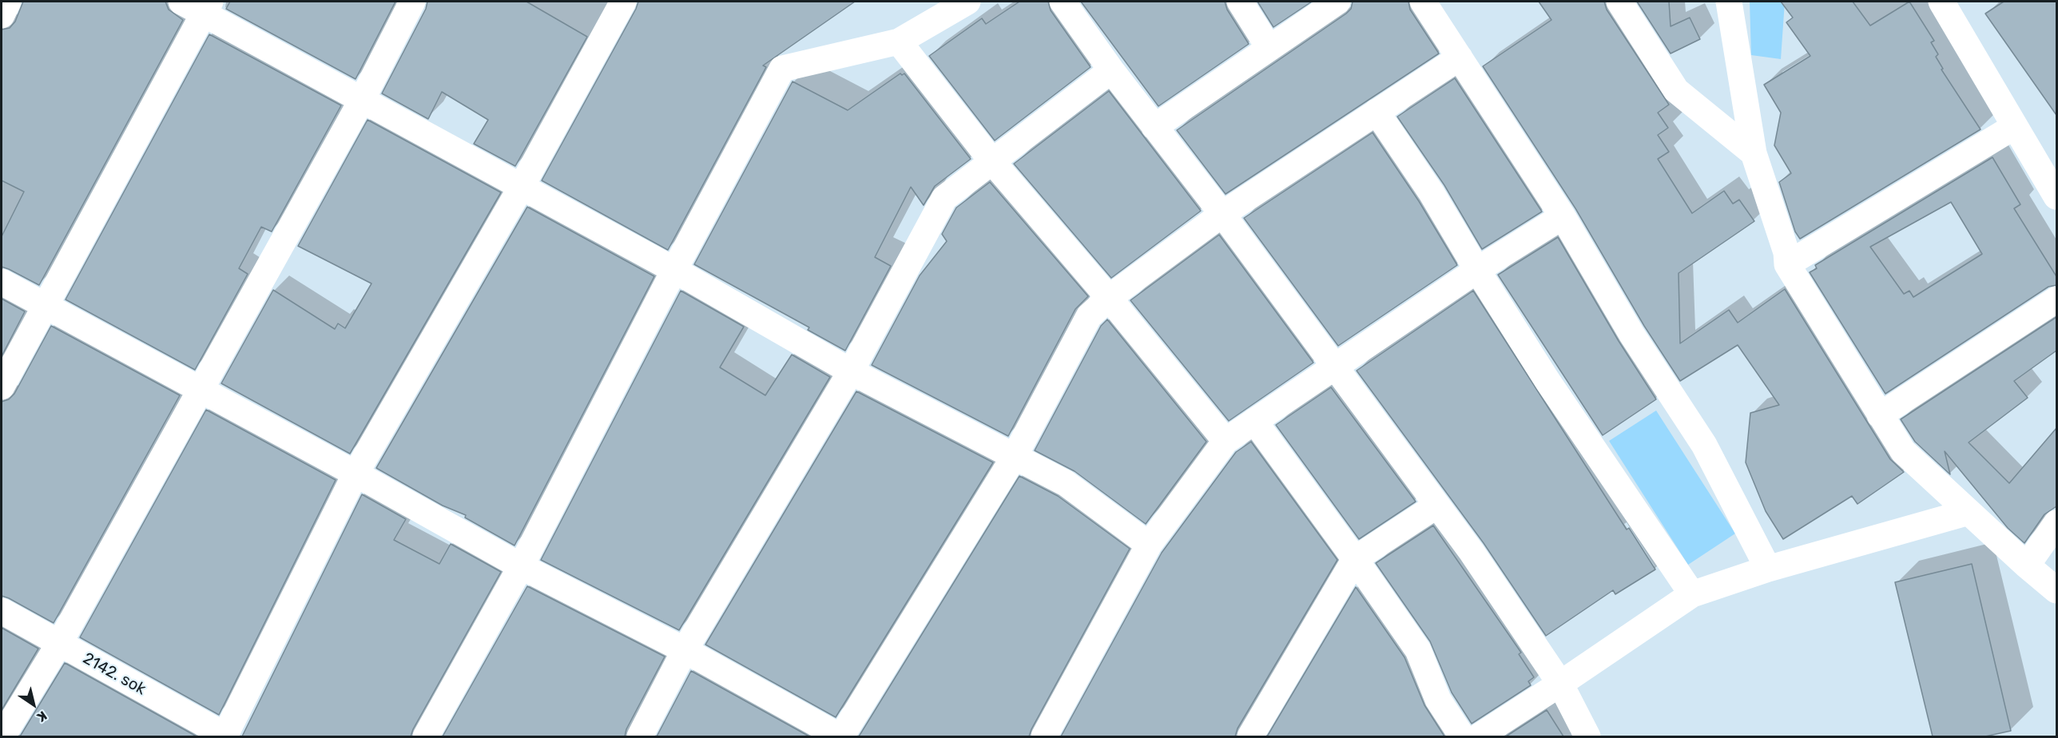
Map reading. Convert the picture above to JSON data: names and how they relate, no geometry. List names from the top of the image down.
{
  "streets": {
    "street": ["2142. sok"]
  },
  "north": "bottom right"
}
